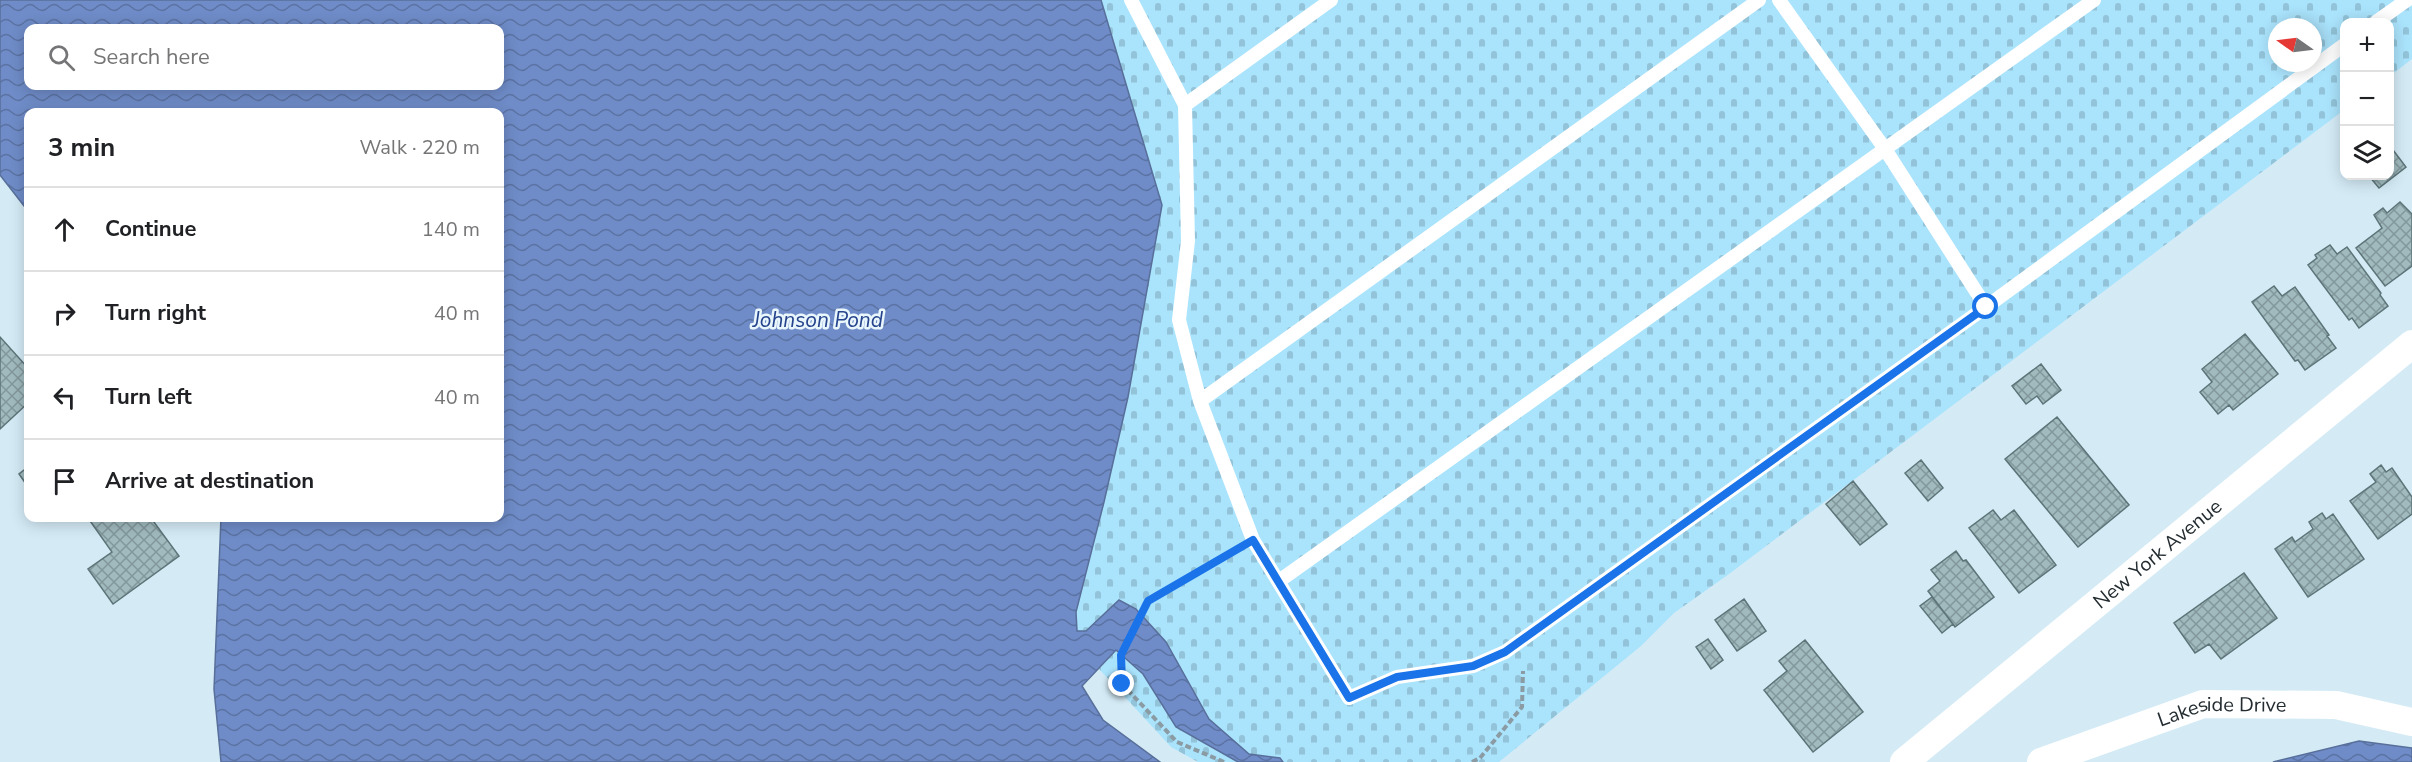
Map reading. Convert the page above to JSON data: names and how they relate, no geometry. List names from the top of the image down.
{
  "streets": {
    "street": ["New York Avenue", "Lakeside Drive"]
  },
  "water": ["Johnson Pond"],
  "north": "left",
  "page": {
    "map_buttons": ["+", "−"],
    "search": "Search here",
    "heading": ["3 min", "Walk · 220 m"],
    "list": [
      ["Continue", "140 m"],
      ["Turn right", "40 m"],
      ["Turn left", "40 m"],
      "Arrive at destination"
    ]
  }
}
